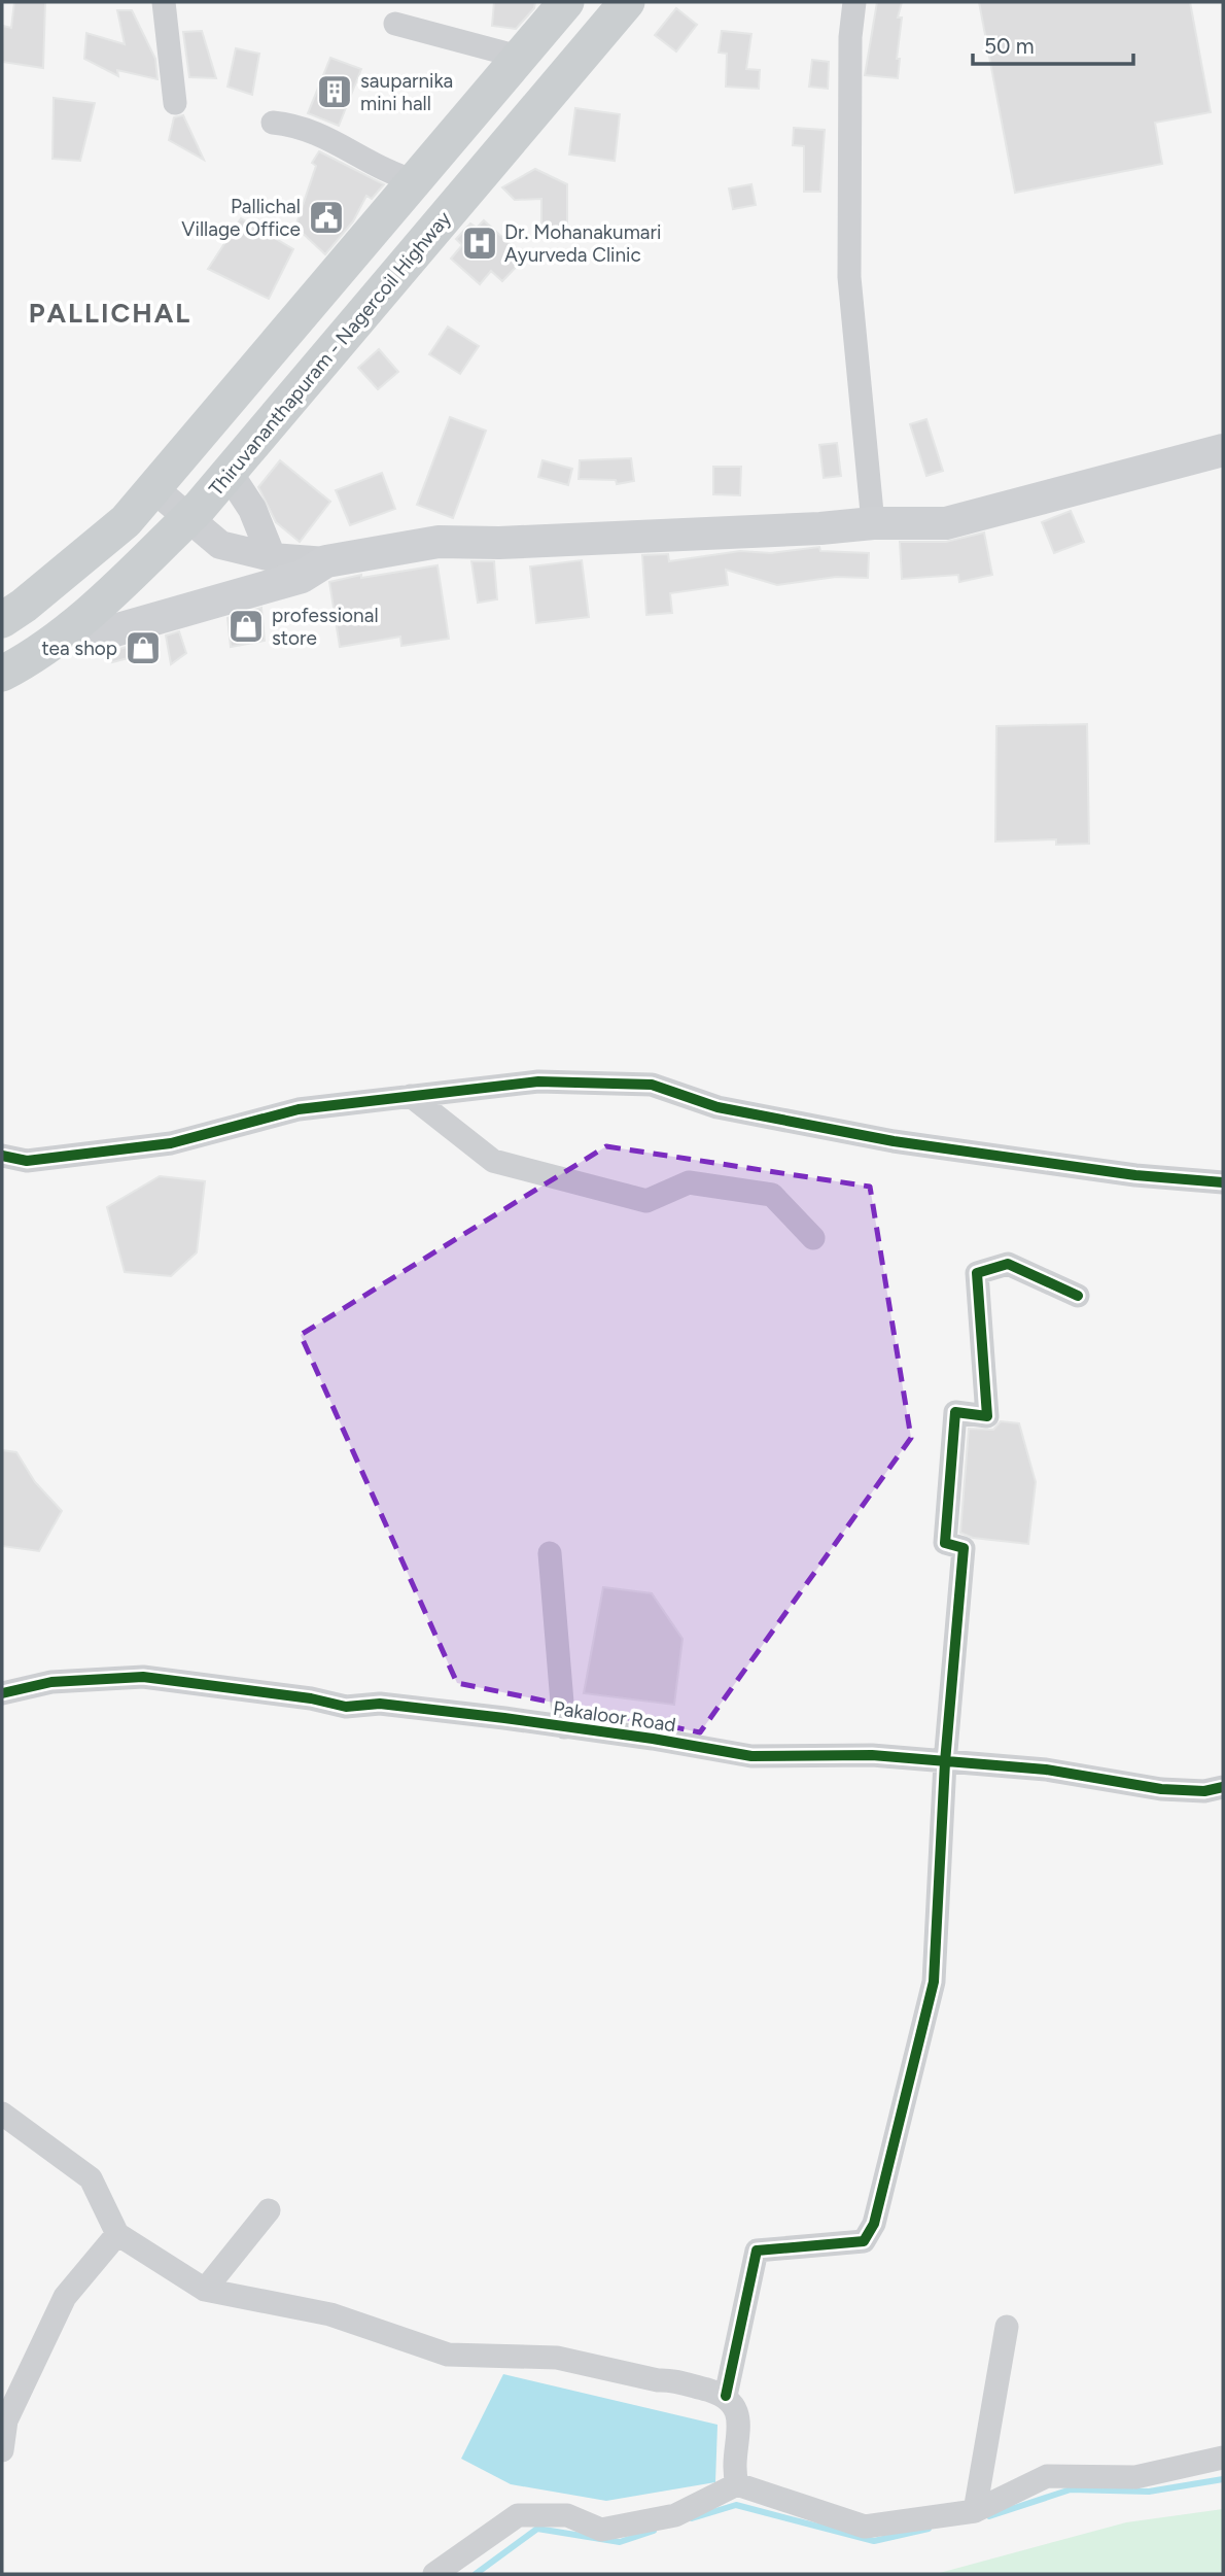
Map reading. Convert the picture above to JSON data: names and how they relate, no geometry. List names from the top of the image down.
{
  "streets": {
    "main road": ["Thiruvananthapuram - Nagercoil Highway"],
    "street": ["Pakaloor Road"]
  },
  "districts": ["PALLICHAL"],
  "places": {
    "building": ["sauparnika mini hall"],
    "public building": ["Pallichal Village Office"],
    "hospital": ["Dr. Mohanakumari Ayurveda Clinic"],
    "shop": ["professional store", "tea shop"]
  },
  "scale_bar": "50 m"
}
